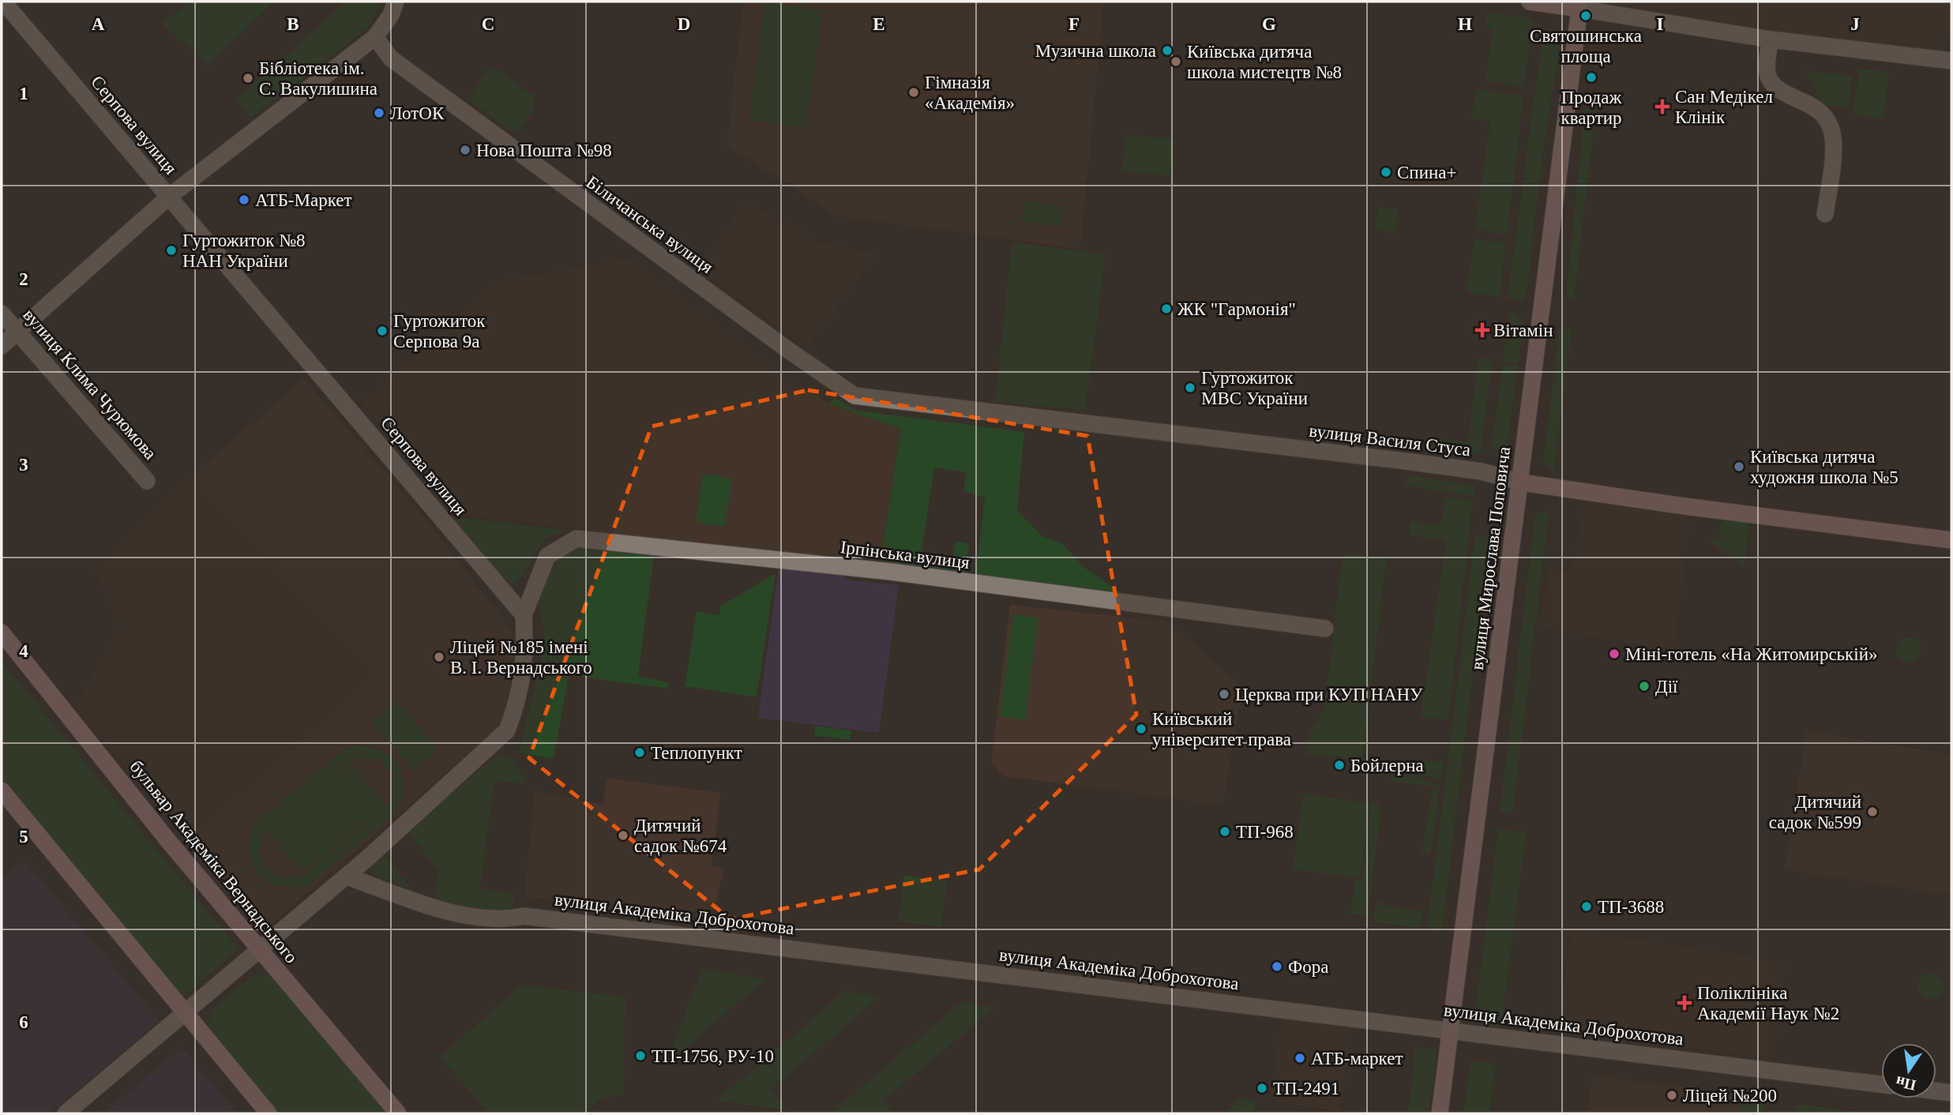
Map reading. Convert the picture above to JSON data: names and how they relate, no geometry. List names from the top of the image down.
{
  "streets": {
    "street": [
      "Серпова вулиця",
      "Біличанська вулиця",
      "вулиця Клима Чурюмова",
      "вулиця Василя Стуса",
      "Ірпінська вулиця",
      "вулиця Мирослава Поповича",
      "бульвар Академіка Вернадського",
      "вулиця Академіка Доброхотова"
    ]
  },
  "crossings": [
    ["Серпова вулиця", "Ірпінська вулиця"],
    ["Біличанська вулиця", "вулиця Василя Стуса"],
    ["вулиця Василя Стуса", "вулиця Мирослава Поповича"],
    ["вулиця Мирослава Поповича", "вулиця Академіка Доброхотова"]
  ],
  "places": {
    "other": [
      "Святошинська площа",
      "Музична школа",
      "Київська дитяча школа мистецтв №8",
      "Продаж квартир",
      "Бібліотека ім. С. Вакулишина",
      "Гімназія «Академія»",
      "ЛотОК",
      "Нова Пошта №98",
      "Спина+",
      "АТБ-Маркет",
      "Гуртожиток №8 НАН України",
      "ЖК \"Гармонія\"",
      "Гуртожиток Серпова 9а",
      "Гуртожиток МВС України",
      "Київська дитяча художня школа №5",
      "Міні-готель «На Житомирській»",
      "Ліцей №185 імені В. І. Вернадського",
      "Дії",
      "Церква при КУП НАНУ",
      "Київський університет права",
      "Теплопункт",
      "Бойлерна",
      "Дитячий садок №599",
      "ТП-968",
      "Дитячий садок №674",
      "ТП-3688",
      "Фора",
      "ТП-1756, РУ-10",
      "АТБ-маркет",
      "ТП-2491",
      "Ліцей №200"
    ],
    "health": ["Сан Медікел Клінік", "Вітамін", "Поліклініка Академії Наук №2"]
  },
  "north": "bottom",
  "grid": {
    "columns": [
      "A",
      "B",
      "C",
      "D",
      "E",
      "F",
      "G",
      "H",
      "I",
      "J"
    ],
    "rows": [
      "1",
      "2",
      "3",
      "4",
      "5",
      "6"
    ]
  }
}
